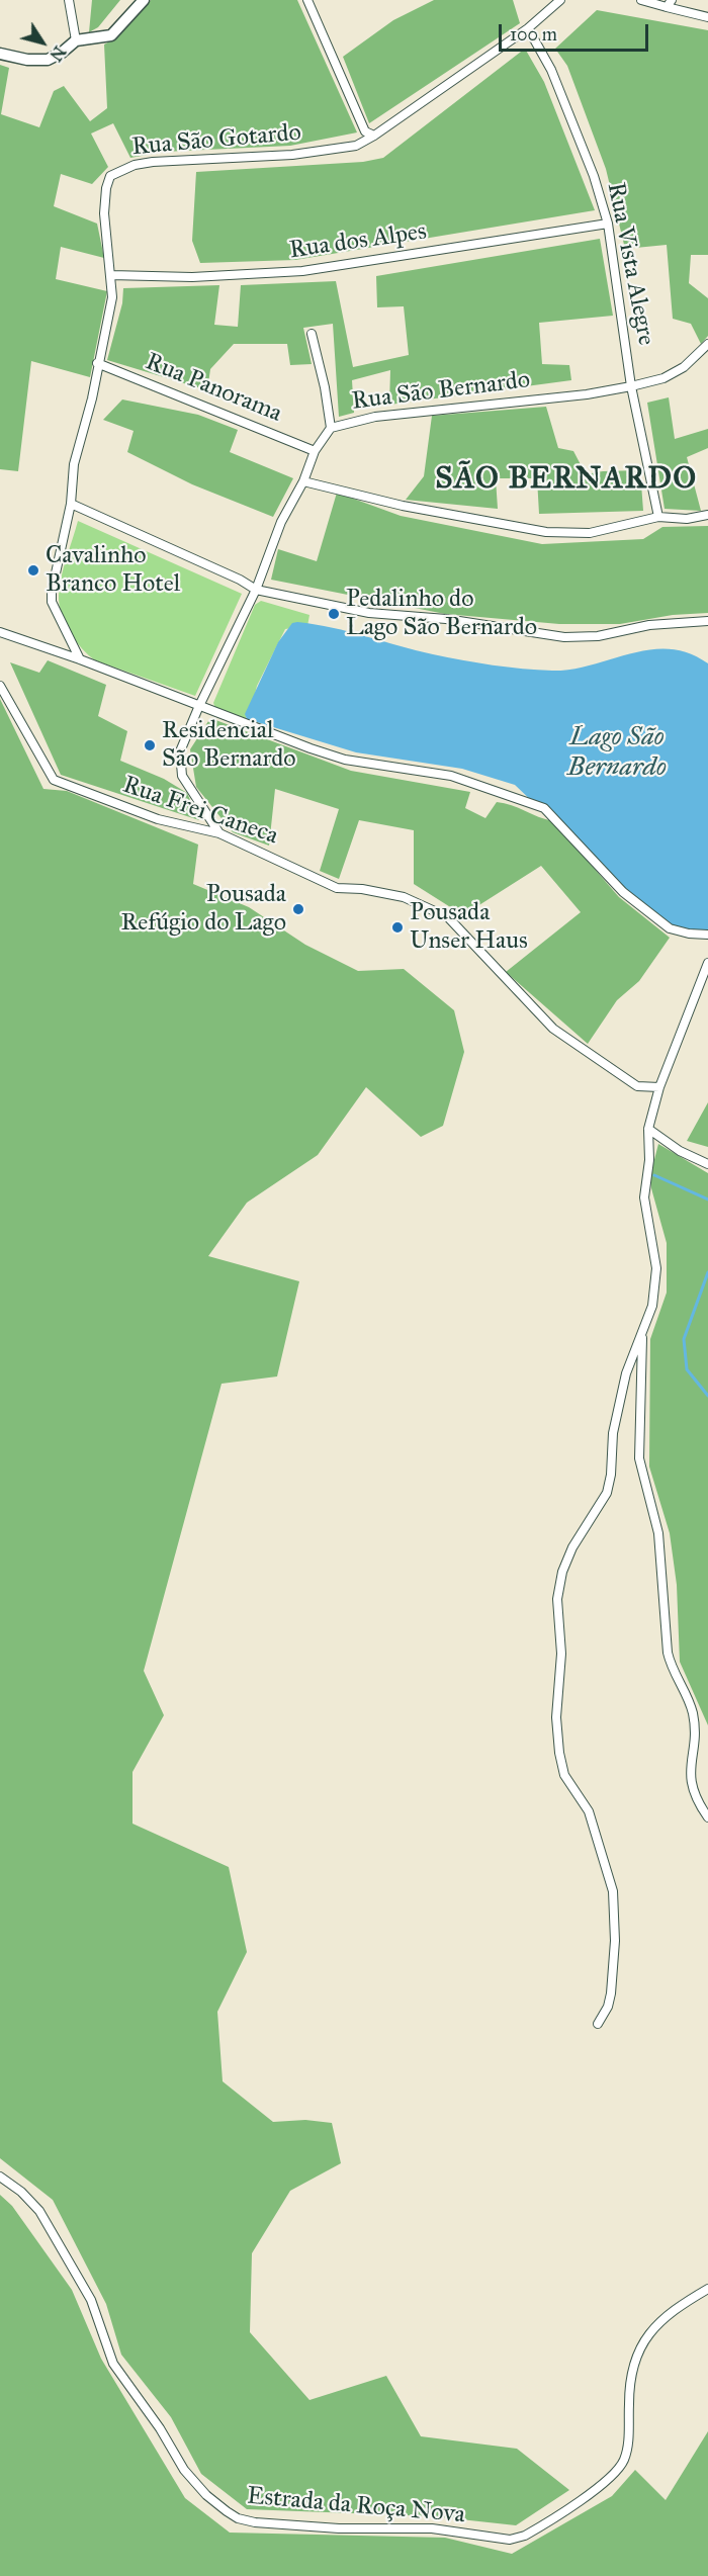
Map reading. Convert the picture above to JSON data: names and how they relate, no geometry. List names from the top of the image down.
{
  "streets": {
    "street": [
      "Rua São Gotardo",
      "Rua dos Alpes",
      "Rua Vista Alegre",
      "Rua Panorama",
      "Rua São Bernardo",
      "Rua Frei Caneca",
      "Estrada da Roça Nova"
    ]
  },
  "crossings": [
    ["Rua São Gotardo", "Rua dos Alpes"],
    ["Rua São Gotardo", "Rua Vista Alegre"],
    ["Rua São Gotardo", "Rua Panorama"],
    ["Rua dos Alpes", "Rua Vista Alegre"],
    ["Rua Vista Alegre", "Rua São Bernardo"],
    ["Rua Panorama", "Rua São Bernardo"],
    ["Rua São Bernardo", "Rua Frei Caneca"]
  ],
  "districts": ["SÃO BERNARDO"],
  "water": ["Lago São Bernardo"],
  "places": [
    "Cavalinho Branco Hotel",
    "Pedalinho do Lago São Bernardo",
    "Residencial São Bernardo",
    "Pousada Refúgio do Lago",
    "Pousada Unser Haus"
  ],
  "scale_bar": "100 m",
  "north": "bottom right"
}
